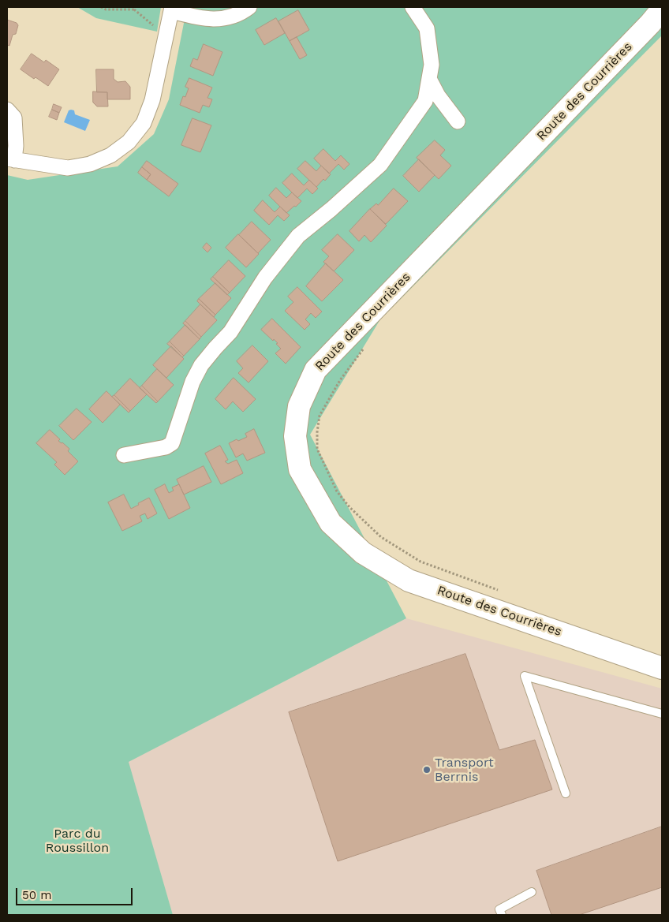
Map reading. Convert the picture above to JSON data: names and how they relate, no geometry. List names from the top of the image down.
{
  "streets": {
    "main road": ["Route des Courrières"]
  },
  "parks": ["Parc du Roussillon"],
  "places": ["Transport Berrnis"],
  "scale_bar": "50 m"
}
